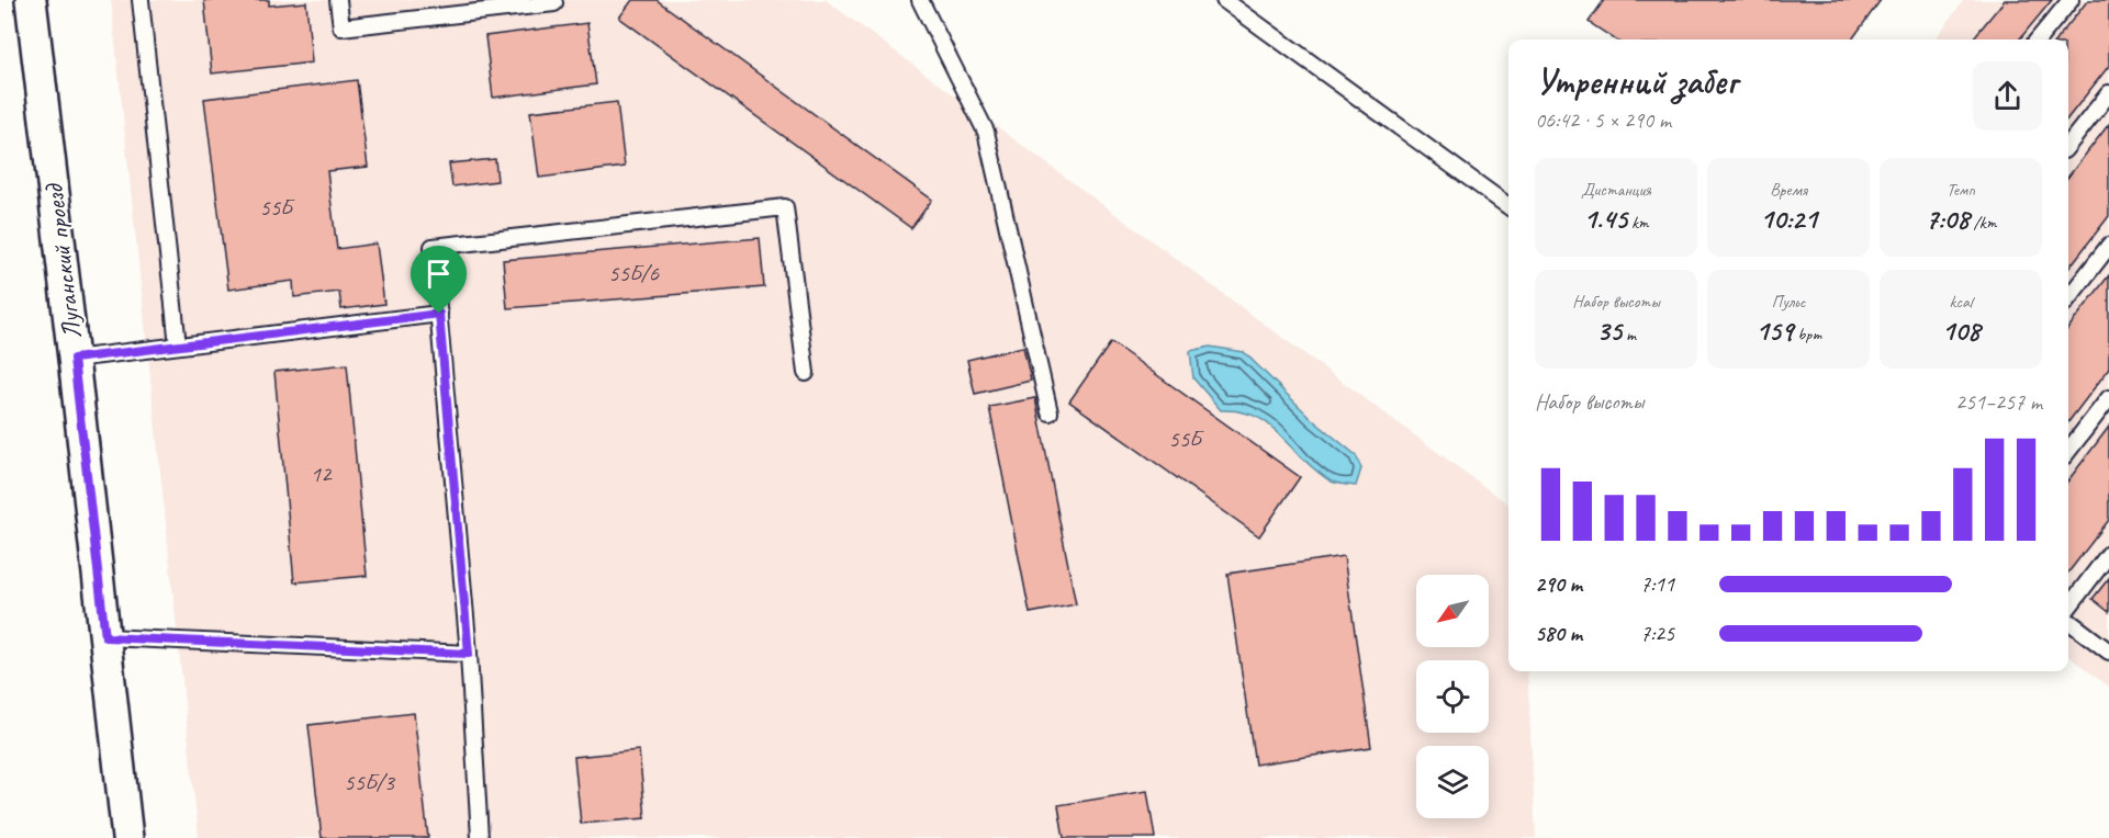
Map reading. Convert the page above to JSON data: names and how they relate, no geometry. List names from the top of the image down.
{
  "streets": {
    "street": ["Луганский проезд"]
  },
  "house_numbers": [
    "55Б",
    "55Б/6",
    "55Б",
    "12",
    "55Б/3"
  ],
  "north": "bottom left",
  "page": {
    "heading": ["Утренний забег", "06:42 · 5 × 290 m"],
    "stats": [
      ["Дистанция", "1.45 km"],
      ["Время", "10:21"],
      ["Темп", "7:08 /km"],
      ["Набор высоты", "35 m"],
      ["Пульс", "159 bpm"],
      ["kcal", "108"]
    ],
    "chart": ["Набор высоты", "251–257 m"],
    "list": [
      {
        "name": "290 m",
        "note": "7:11"
      },
      {
        "name": "580 m",
        "note": "7:25"
      }
    ]
  }
}
